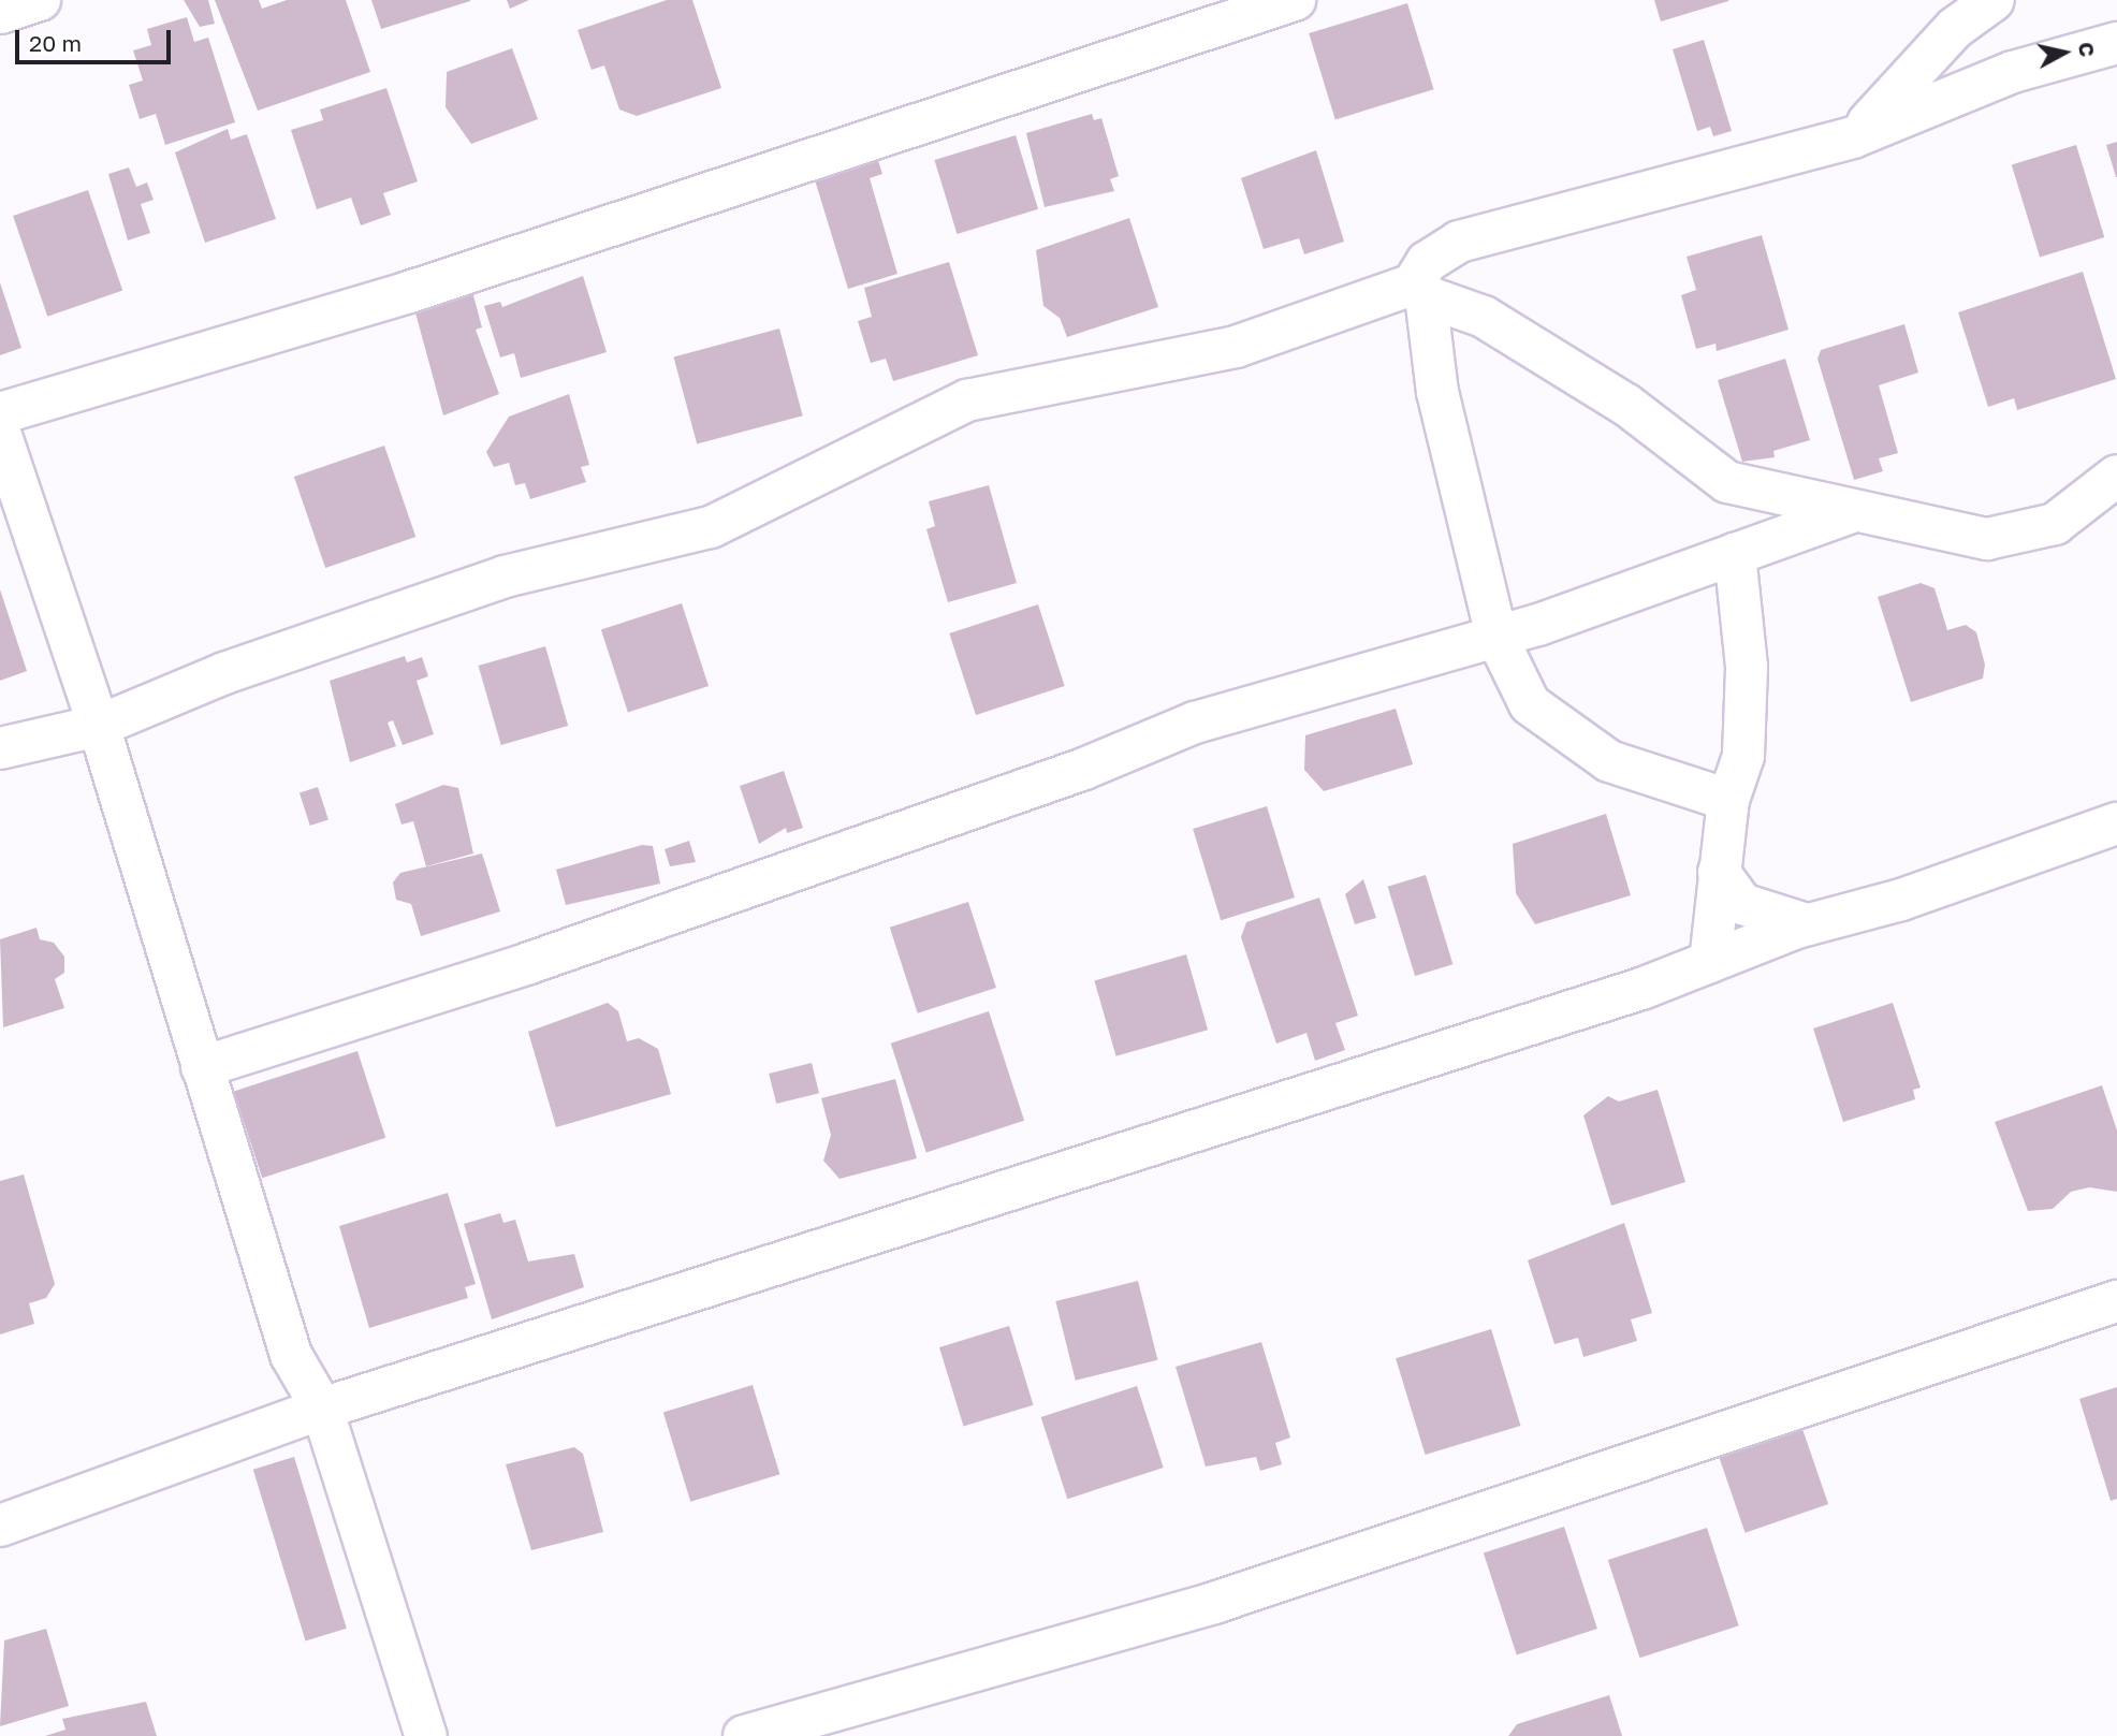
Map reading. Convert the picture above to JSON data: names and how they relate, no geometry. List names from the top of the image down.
{
  "scale_bar": "20 m",
  "north": "right"
}
